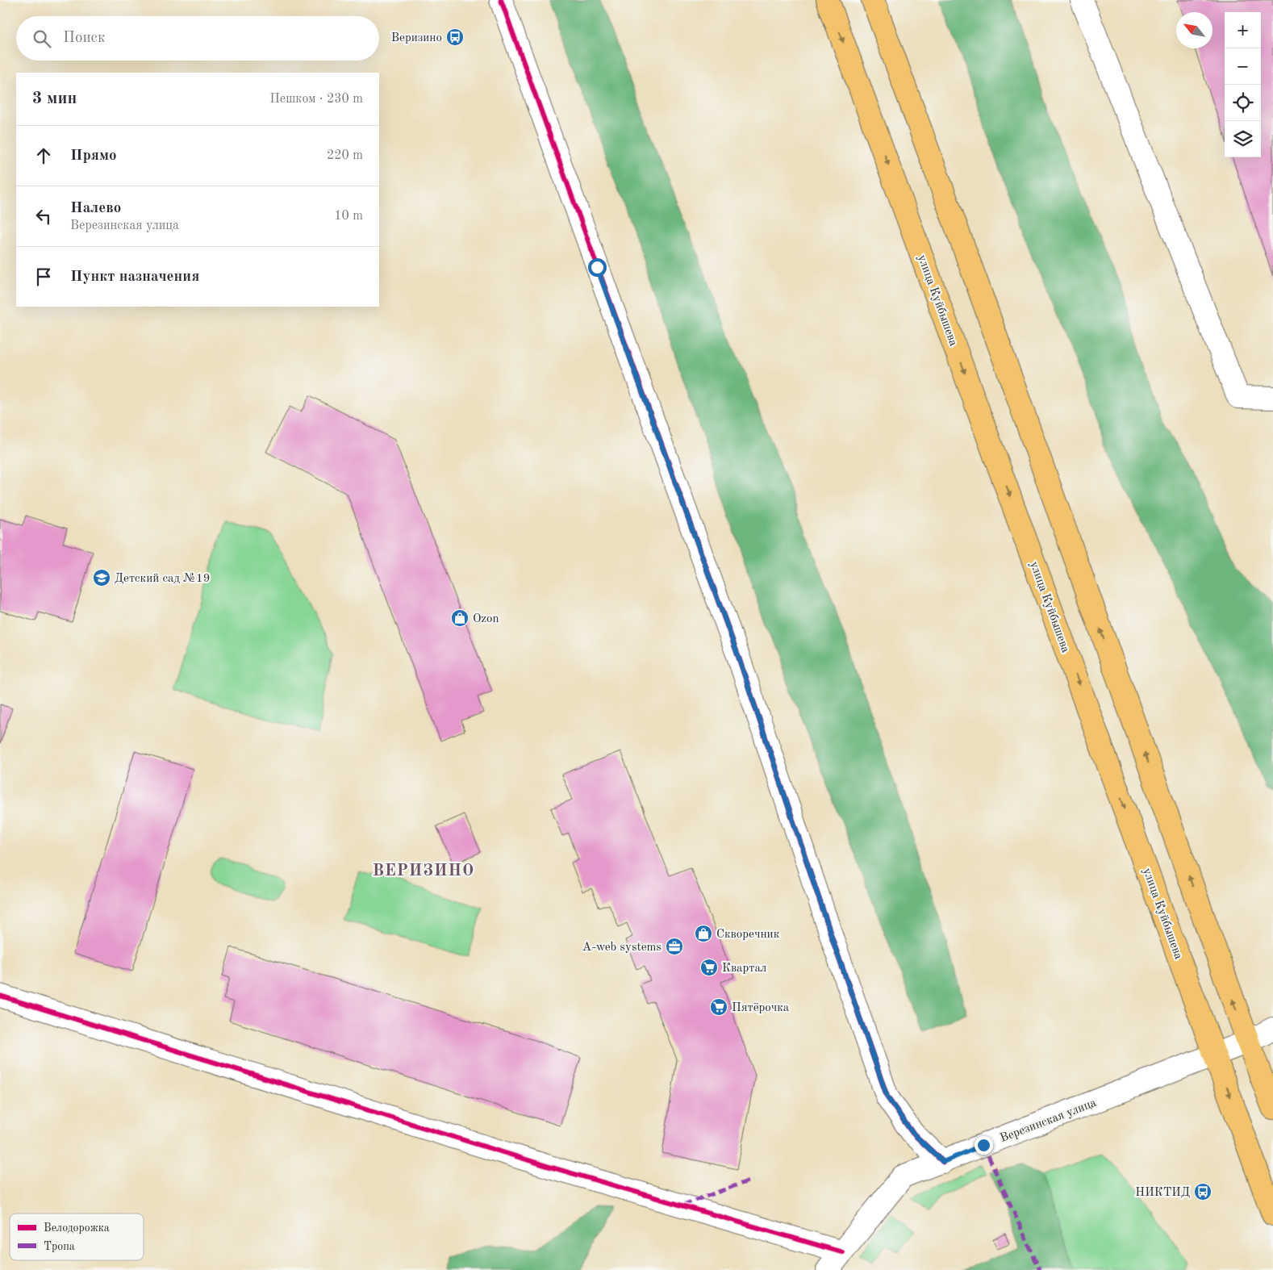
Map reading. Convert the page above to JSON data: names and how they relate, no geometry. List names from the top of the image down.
{
  "streets": {
    "highway": ["улица Куйбышева"],
    "street": ["Верезинская улица"]
  },
  "crossings": [
    ["улица Куйбышева", "Верезинская улица"]
  ],
  "districts": ["ВЕРИЗИНО"],
  "places": {
    "bus stop": ["Веризино", "НИКТИД"],
    "school or university": ["Детский сад №19"],
    "shop": ["Ozon", "Скворечник"],
    "office": ["A-web systems"],
    "supermarket": ["Квартал", "Пятёрочка"]
  },
  "legend": ["Велодорожка", "Тропа"],
  "north": "top left",
  "page": {
    "map_buttons": ["+", "−"],
    "search": "Поиск",
    "heading": ["3 мин", "Пешком · 230 m"],
    "list": [
      ["Прямо", "220 m"],
      ["Налево", "Верезинская улица", "10 m"],
      "Пункт назначения"
    ]
  }
}
